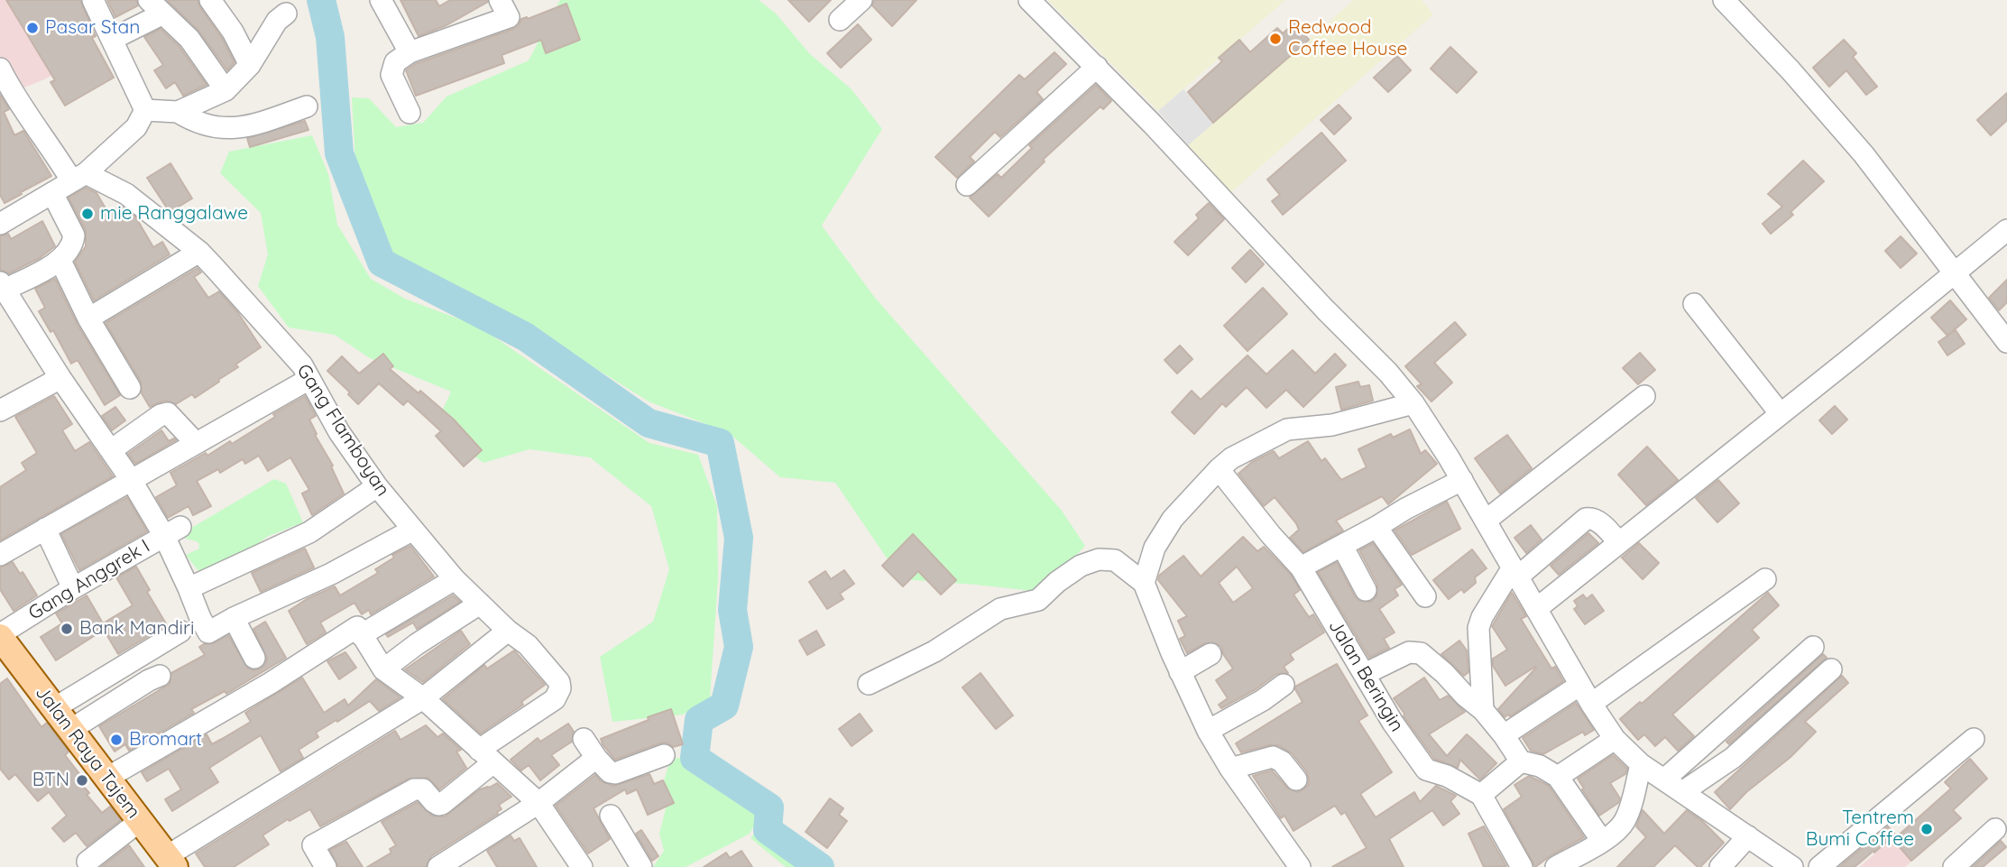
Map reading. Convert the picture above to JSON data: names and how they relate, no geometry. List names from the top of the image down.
{
  "streets": {
    "main road": ["Jalan Raya Tajem"],
    "street": ["Gang Flamboyan", "Gang Anggrek I", "Jalan Beringin"]
  },
  "crossings": [
    ["Gang Anggrek I", "Jalan Raya Tajem"]
  ],
  "places": [
    "Pasar Stan",
    "Redwood Coffee House",
    "mie Ranggalawe",
    "Bank Mandiri",
    "Bromart",
    "BTN",
    "Tentrem Bumi Coffee"
  ]
}
